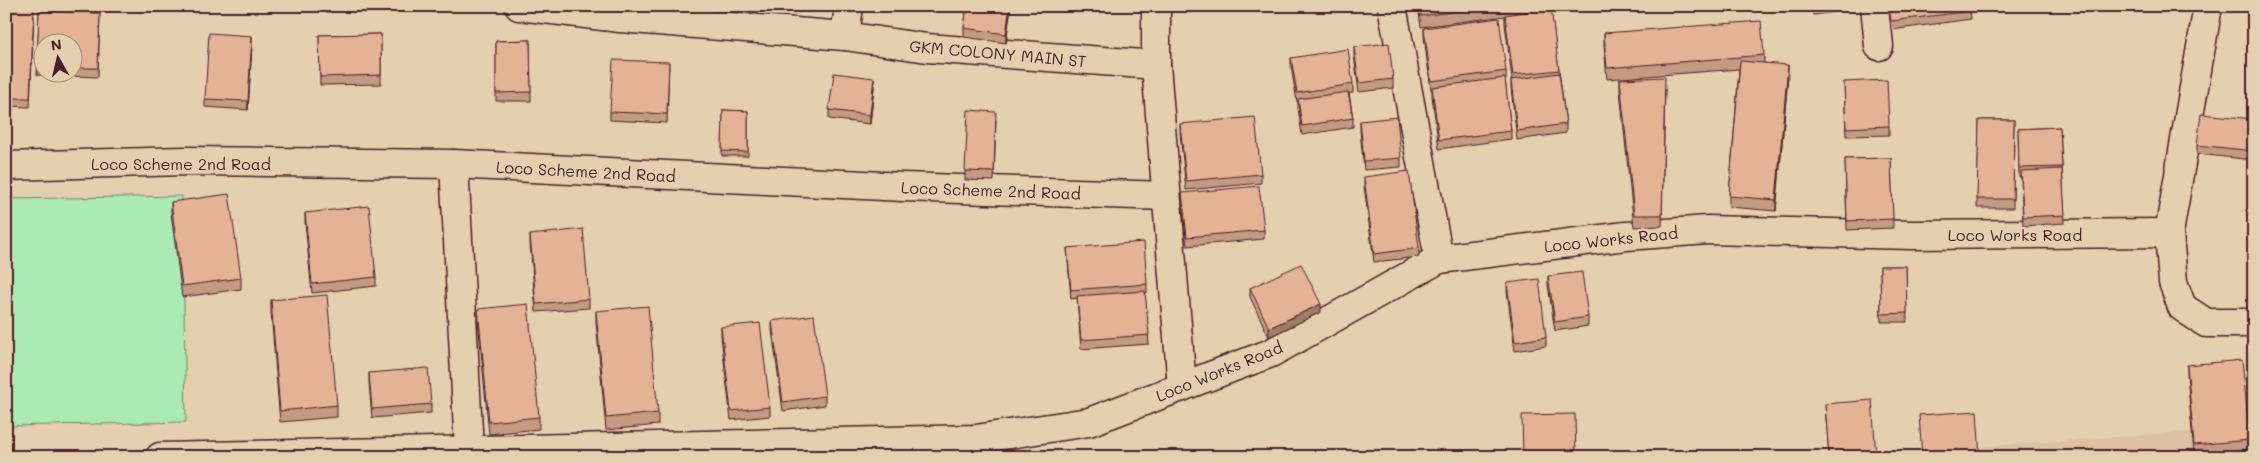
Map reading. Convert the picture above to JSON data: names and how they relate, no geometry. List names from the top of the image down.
{
  "streets": {
    "street": ["GKM COLONY MAIN ST", "Loco Scheme 2nd Road", "Loco Works Road"]
  },
  "north": "top"
}
